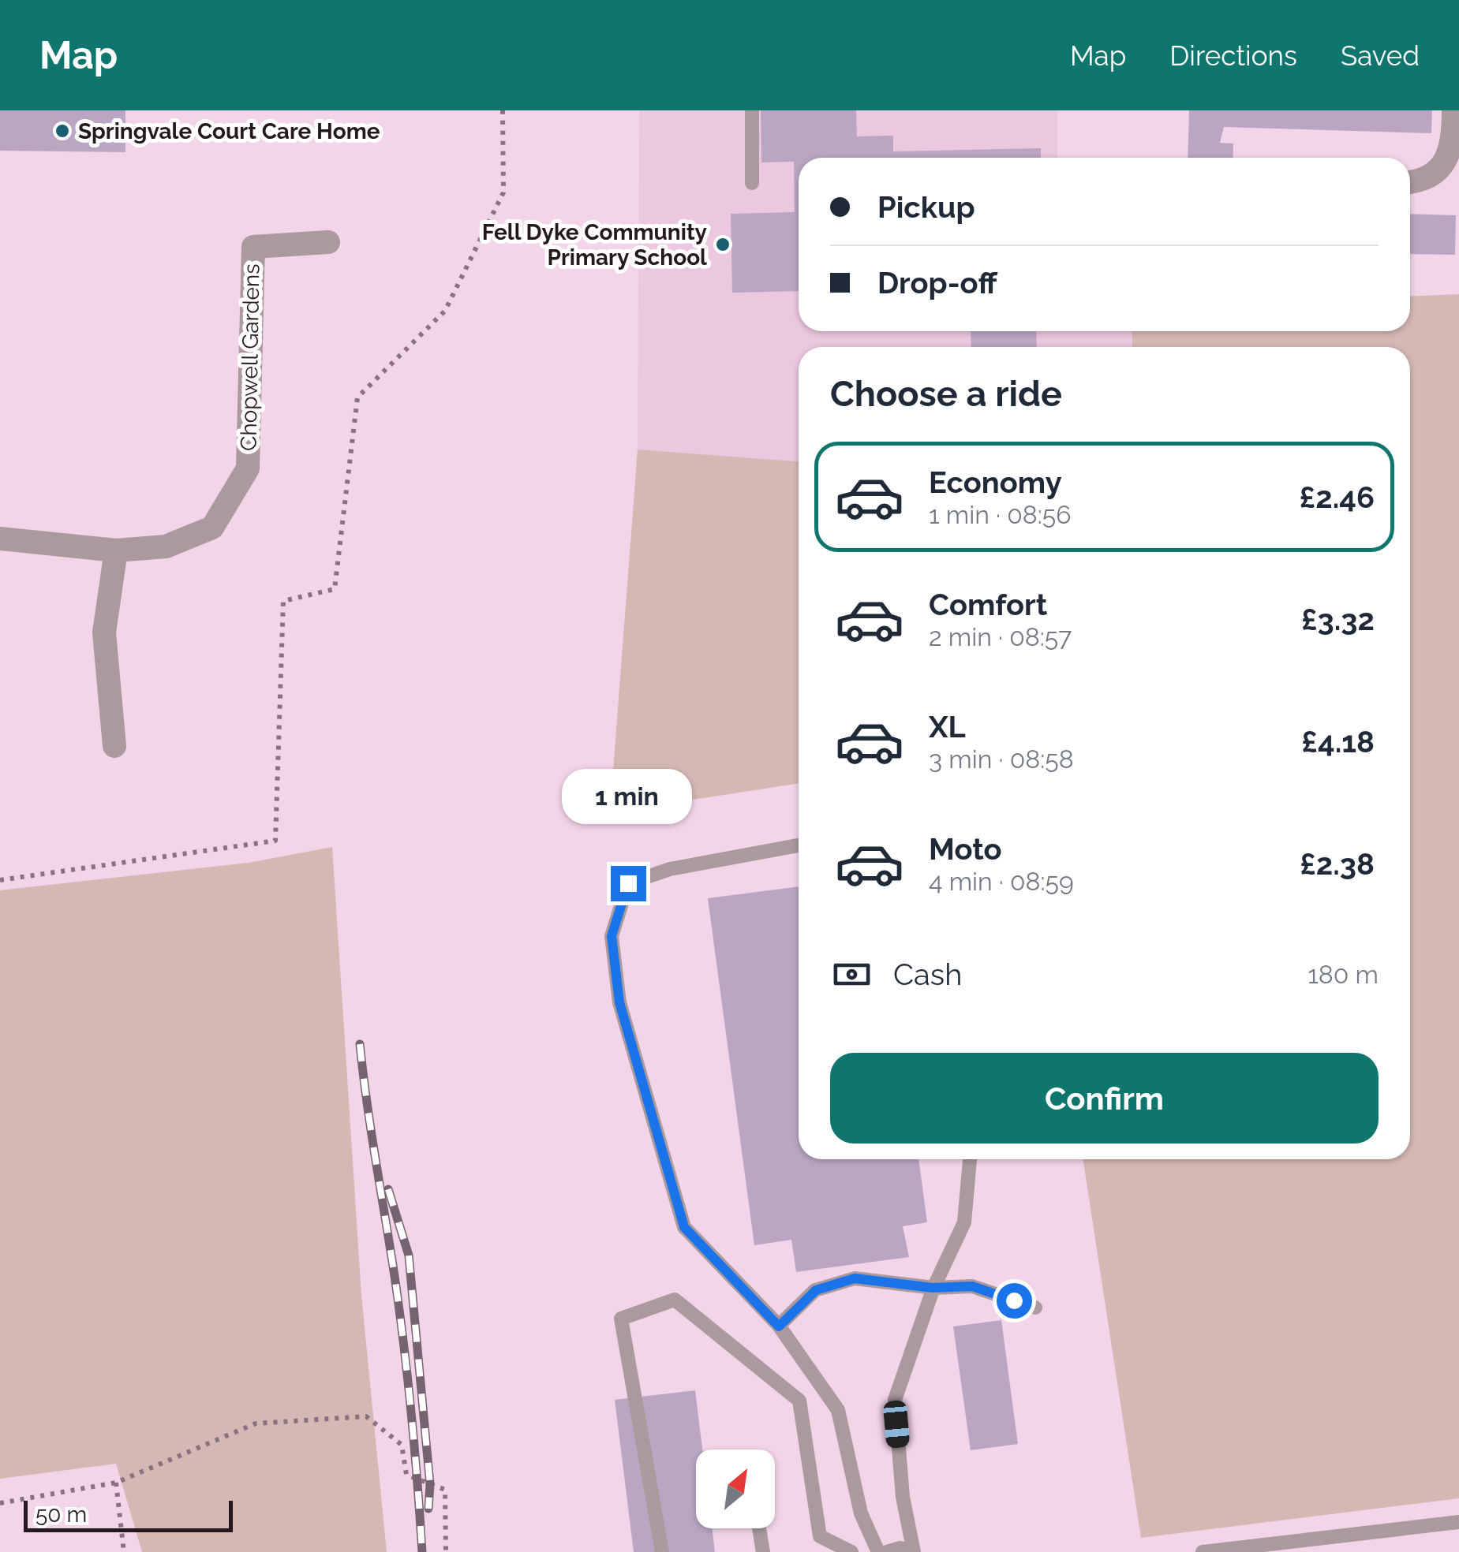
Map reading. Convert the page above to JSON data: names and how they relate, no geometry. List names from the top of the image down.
{
  "streets": {
    "street": ["Chopwell Gardens"]
  },
  "places": ["Springvale Court Care Home", "Fell Dyke Community Primary School"],
  "scale_bar": "50 m",
  "north": "top right",
  "page": {
    "header": "Map",
    "nav": ["Map", "Directions", "Saved"],
    "banner": ["Pickup", "Drop-off"],
    "heading": "Choose a ride",
    "list": [
      {
        "name": "Economy",
        "note": "1 min · 08:56",
        "value": "£2.46"
      },
      {
        "name": "Comfort",
        "note": "2 min · 08:57",
        "value": "£3.32"
      },
      {
        "name": "XL",
        "note": "3 min · 08:58",
        "value": "£4.18"
      },
      {
        "name": "Moto",
        "note": "4 min · 08:59",
        "value": "£2.38"
      }
    ],
    "bubble": "1 min",
    "pay": ["Cash", "180 m"],
    "buttons": "Confirm",
    "scale": "50 m"
  }
}
